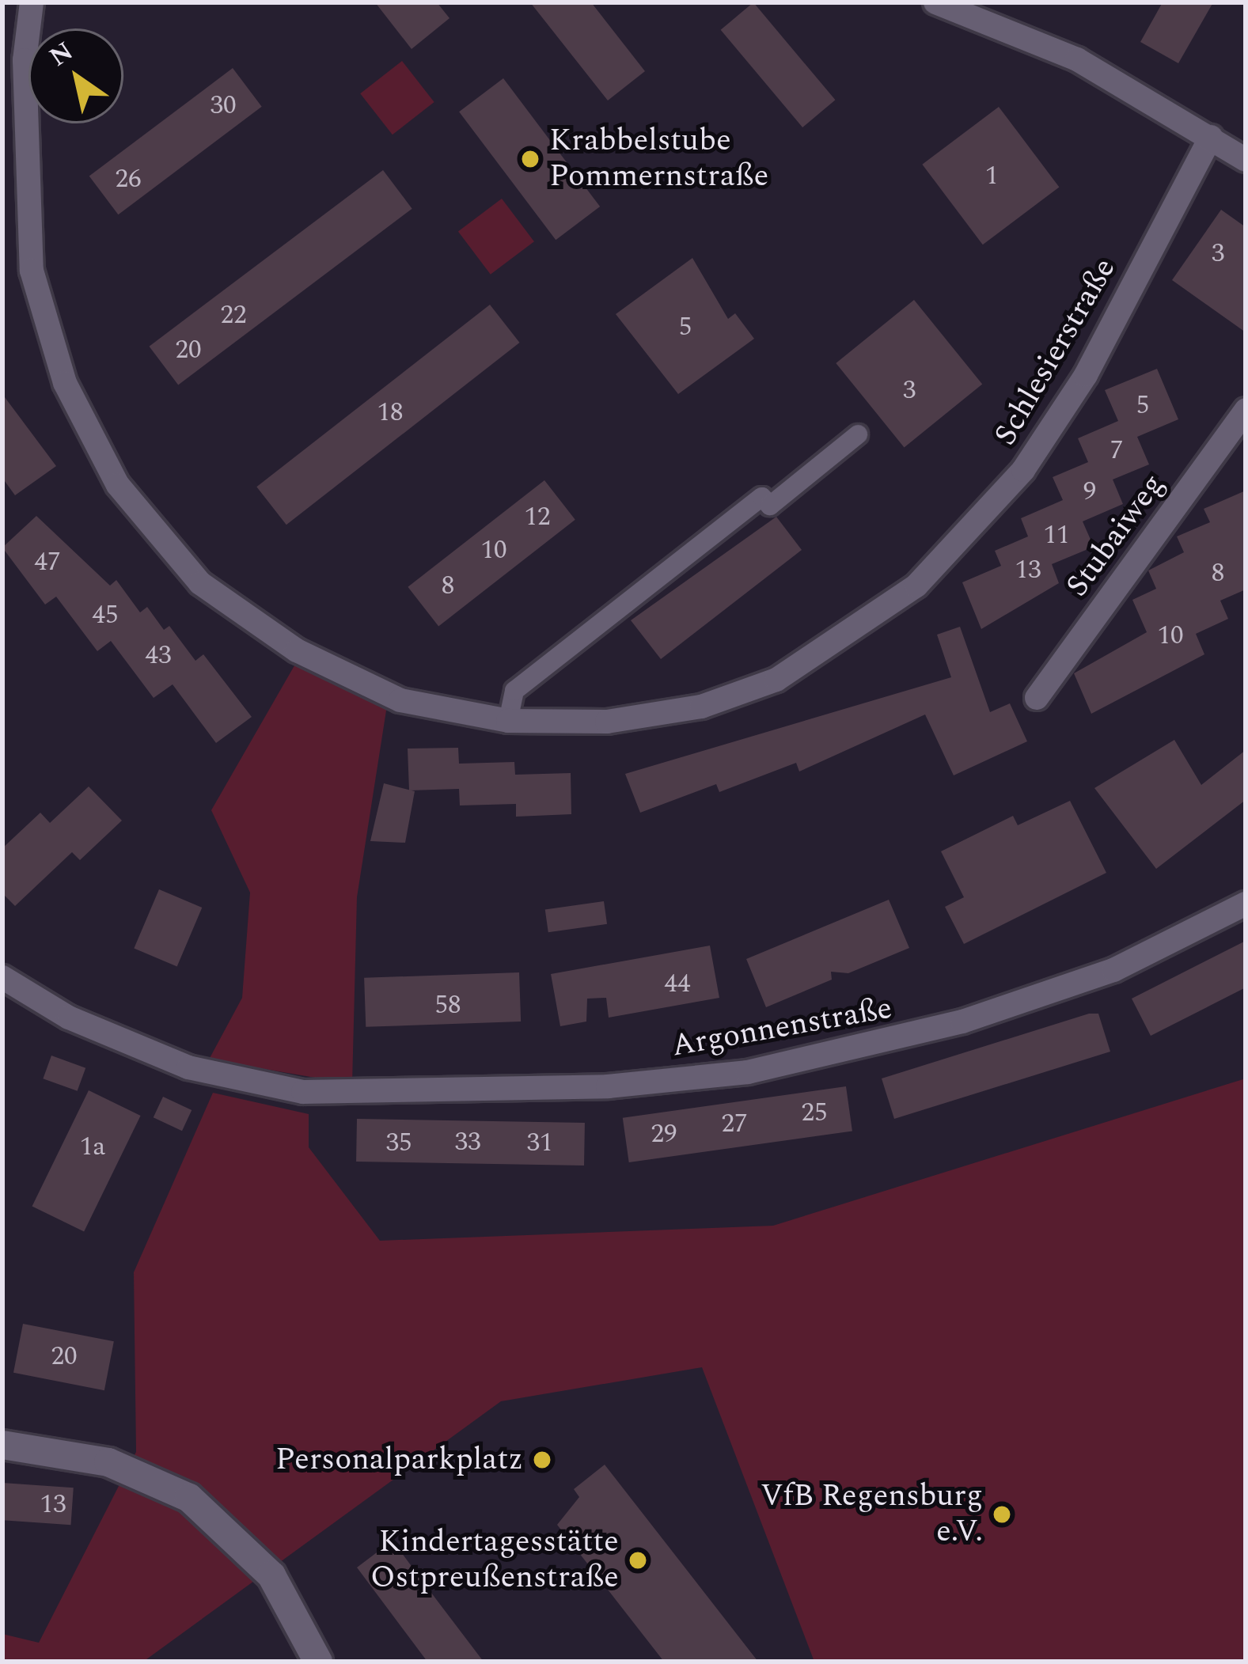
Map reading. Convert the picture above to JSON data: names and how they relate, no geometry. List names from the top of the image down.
{
  "streets": {
    "street": ["Schlesierstraße", "Stubaiweg", "Argonnenstraße"]
  },
  "places": [
    "Krabbelstube Pommernstraße",
    "Personalparkplatz",
    "VfB Regensburg e.V.",
    "Kindertagesstätte Ostpreußenstraße"
  ],
  "house_numbers": [
    "30",
    "1",
    "26",
    "3",
    "22",
    "5",
    "20",
    "3",
    "5",
    "18",
    "7",
    "9",
    "12",
    "11",
    "10",
    "47",
    "13",
    "8",
    "8",
    "45",
    "10",
    "43",
    "44",
    "58",
    "25",
    "27",
    "29",
    "33",
    "35",
    "31",
    "1a",
    "20",
    "13"
  ],
  "north": "top left"
}
